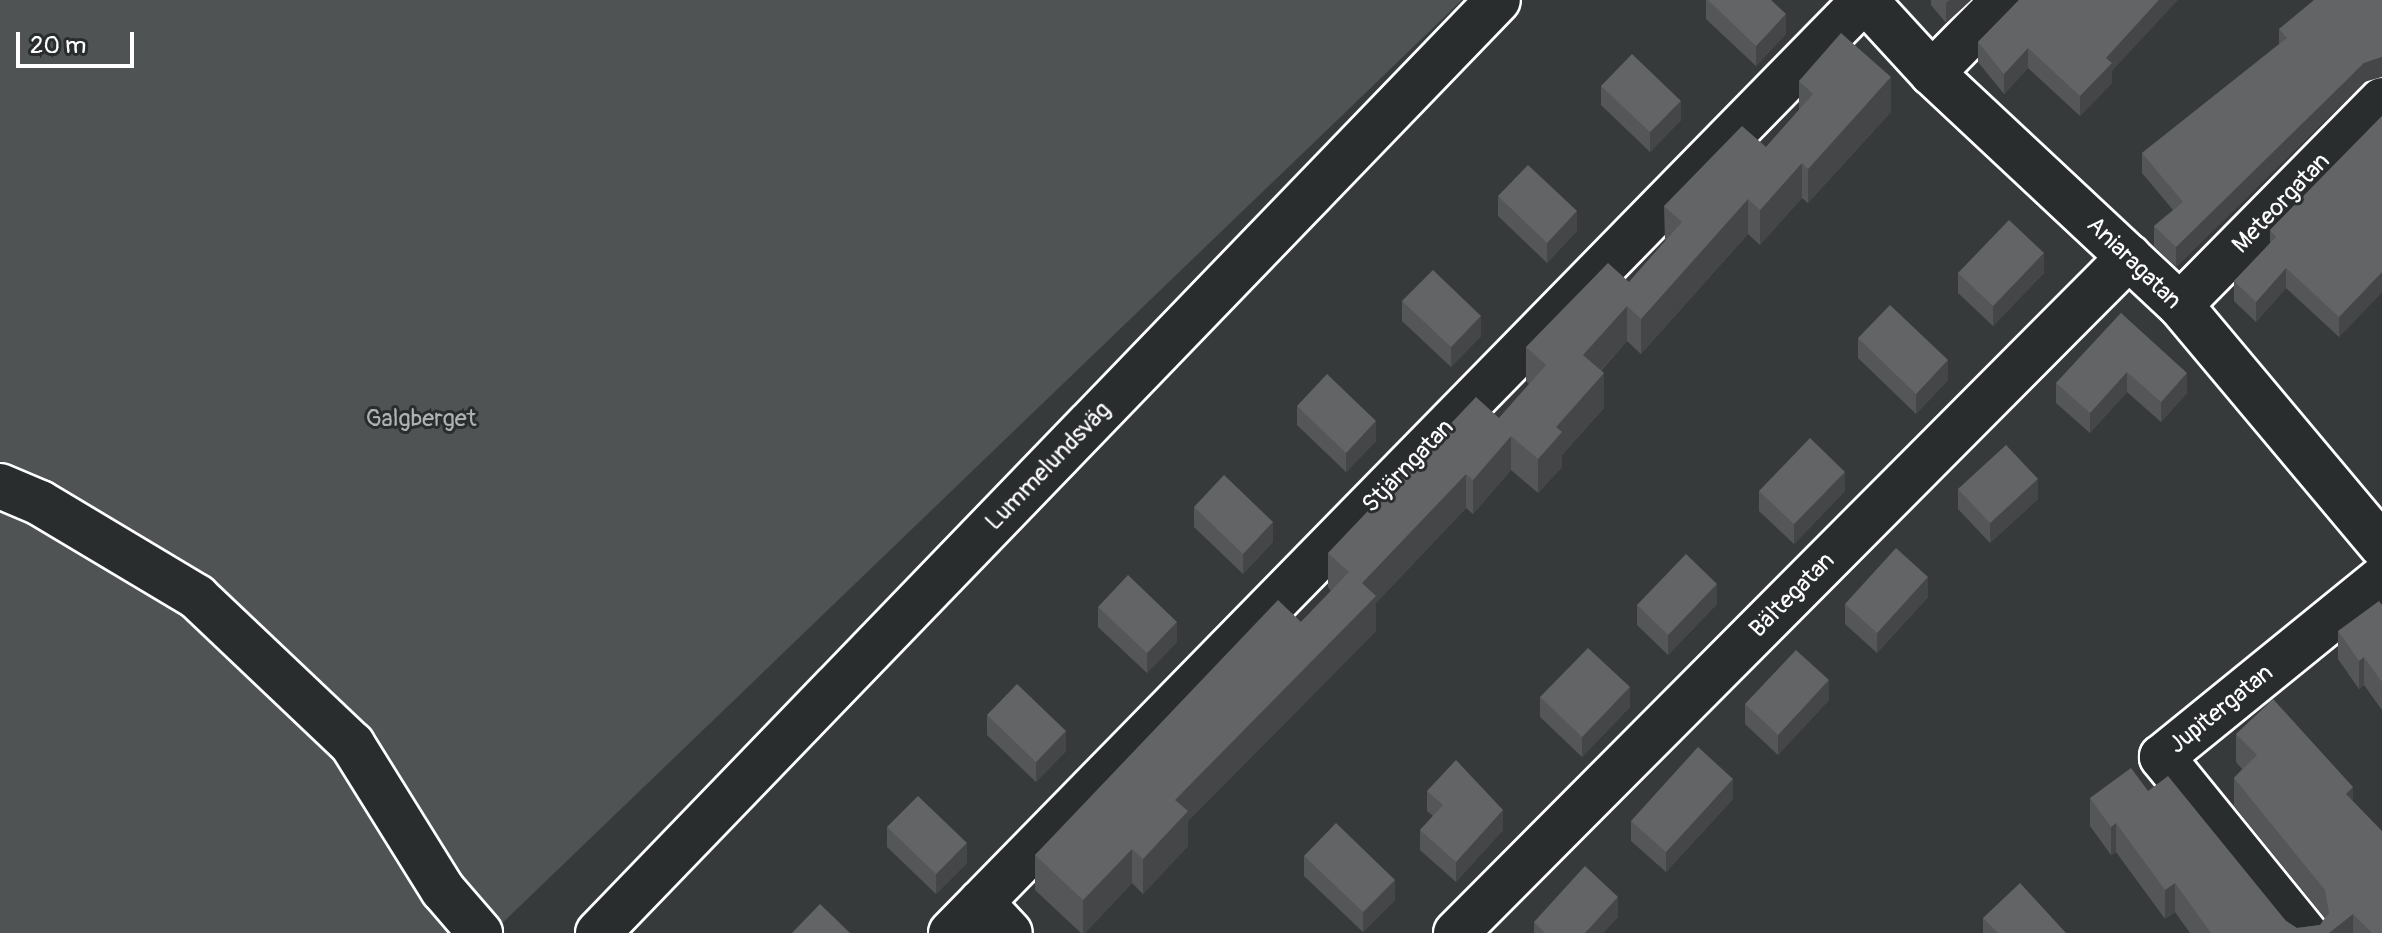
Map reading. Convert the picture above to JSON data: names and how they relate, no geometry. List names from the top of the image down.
{
  "streets": {
    "street": [
      "Meteorgatan",
      "Aniaragatan",
      "Lummelundsväg",
      "Stjärngatan",
      "Bältegatan",
      "Jupitergatan"
    ]
  },
  "crossings": [
    ["Meteorgatan", "Aniaragatan"],
    ["Aniaragatan", "Stjärngatan"],
    ["Aniaragatan", "Bältegatan"]
  ],
  "parks": ["Galgberget"],
  "scale_bar": "20 m"
}
